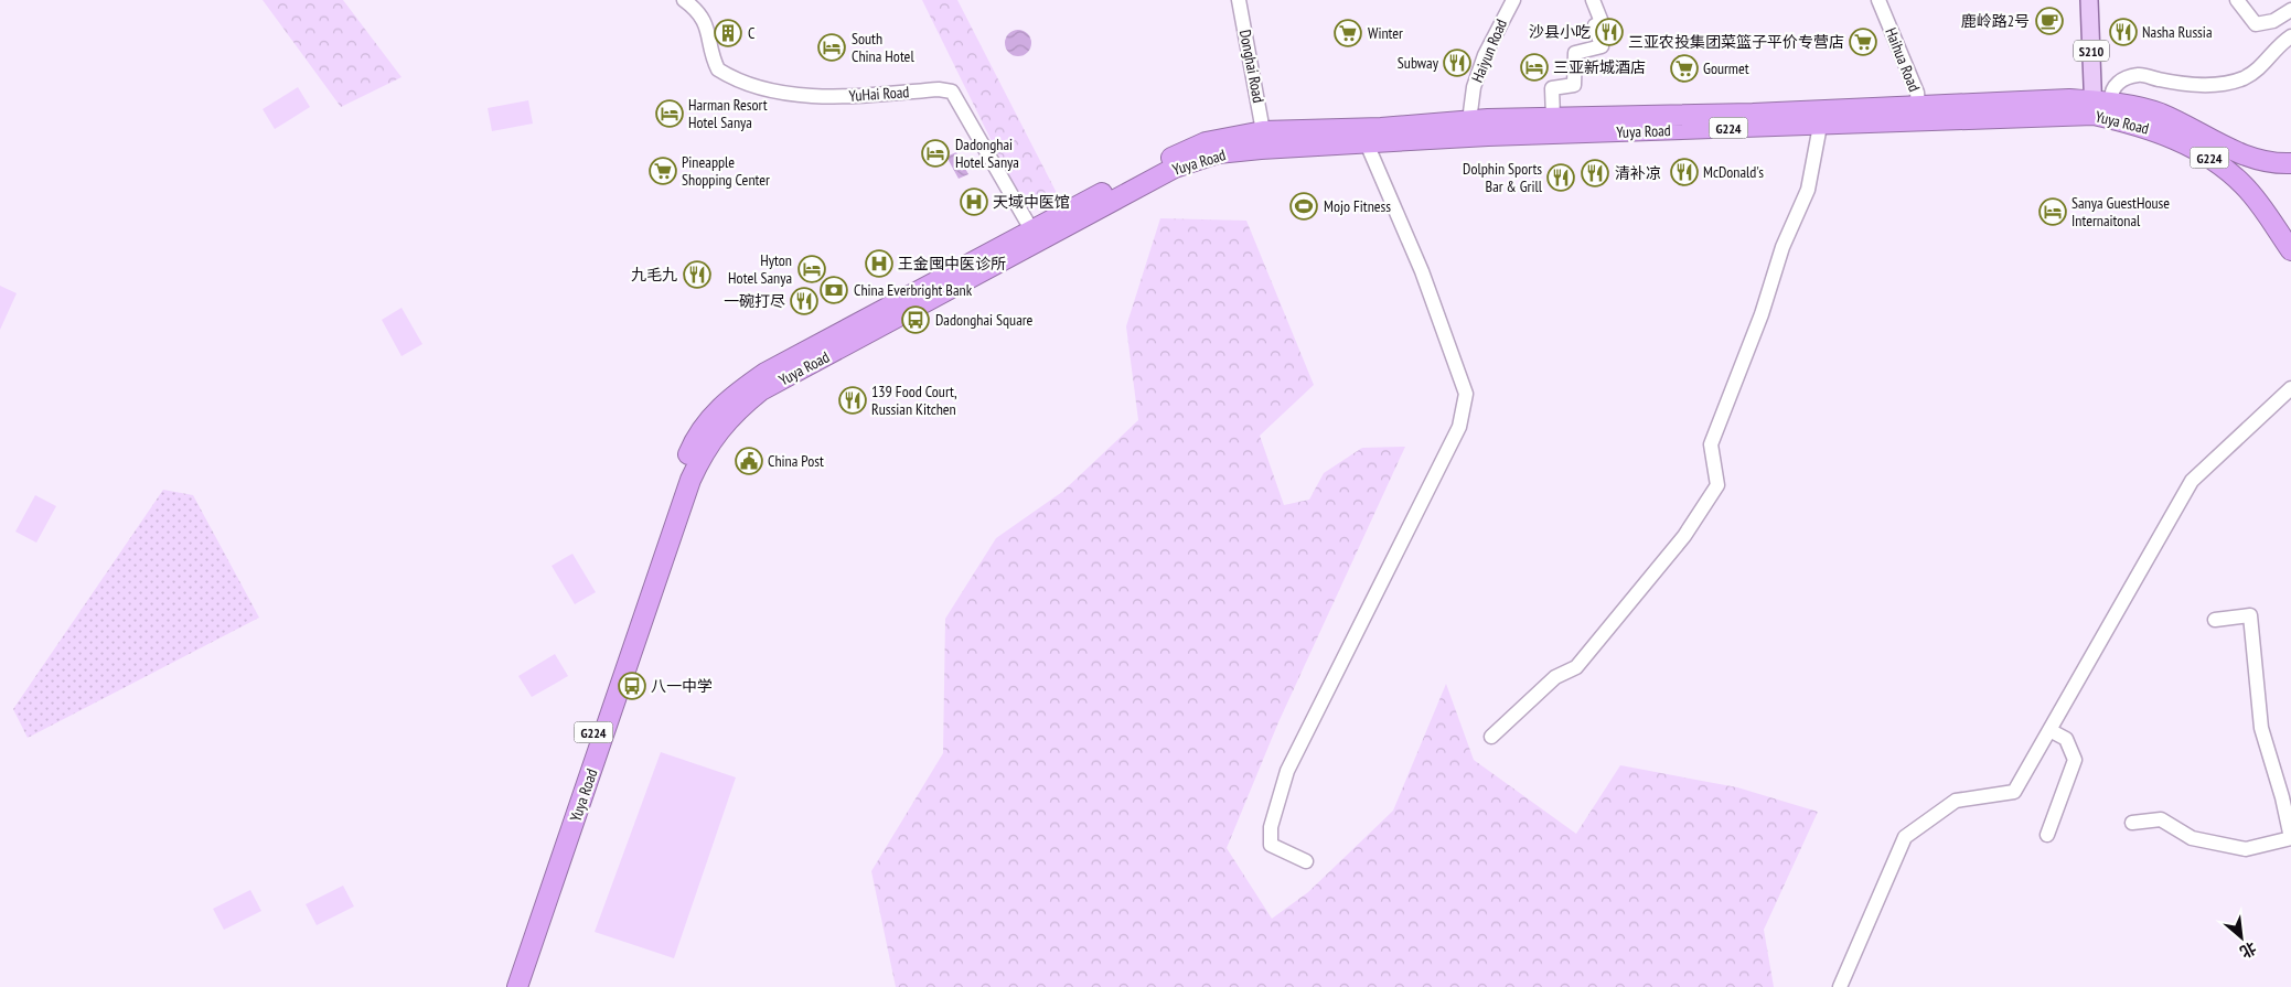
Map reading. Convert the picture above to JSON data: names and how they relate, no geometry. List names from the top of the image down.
{
  "streets": {
    "highway": ["Yuya Road", "G224"],
    "main road": ["S210"],
    "street": [
      "Haiyun Road",
      "Haihua Road",
      "Donghai Road",
      "YuHai Road"
    ]
  },
  "crossings": [
    ["Haiyun Road", "Yuya Road"],
    ["S210", "Yuya Road"],
    ["Haihua Road", "Yuya Road"],
    ["Donghai Road", "Yuya Road"],
    ["YuHai Road", "Yuya Road"]
  ],
  "places": {
    "cafe": ["鹿岭路2号"],
    "restaurant": [
      "沙县小吃",
      "Nasha Russia",
      "Subway",
      "McDonald's",
      "清补凉",
      "Dolphin Sports Bar & Grill",
      "九毛九",
      "一碗打尽",
      "139 Food Court, Russian Kitchen"
    ],
    "building": ["C"],
    "supermarket": [
      "Winter",
      "三亚农投集团菜篮子平价专营店",
      "Gourmet",
      "Pineapple Shopping Center"
    ],
    "hotel": [
      "South China Hotel",
      "三亚新城酒店",
      "Harman Resort Hotel Sanya",
      "Dadonghai Hotel Sanya",
      "Sanya GuestHouse Internaitonal",
      "Hyton Hotel Sanya"
    ],
    "hospital": ["天域中医馆", "王金囤中医诊所"],
    "sports": ["Mojo Fitness"],
    "bank": ["China Everbright Bank"],
    "bus stop": ["Dadonghai Square", "八一中学"],
    "public building": ["China Post"]
  },
  "north": "bottom right"
}
